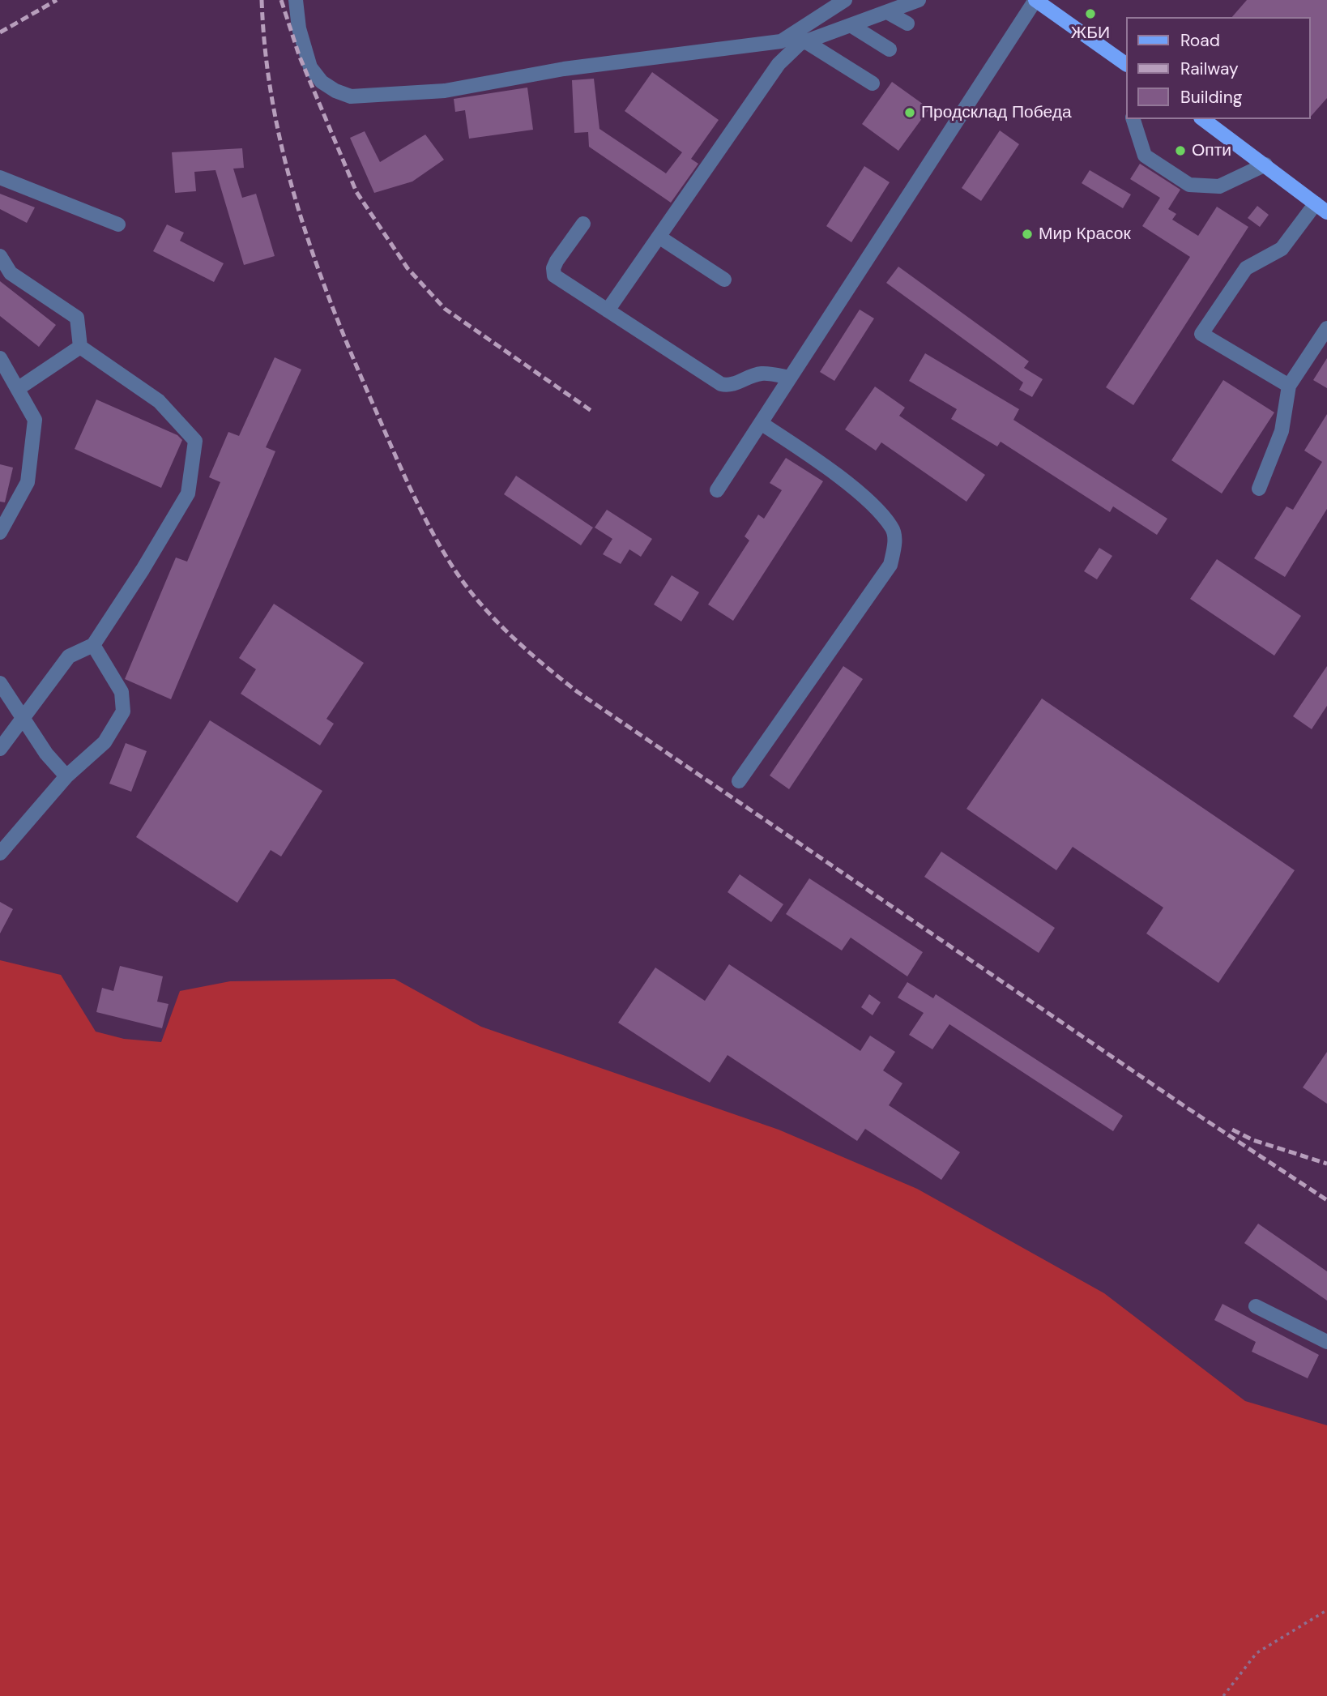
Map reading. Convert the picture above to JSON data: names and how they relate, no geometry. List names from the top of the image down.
{
  "places": [
    "ЖБИ",
    "Продсклад Победа",
    "Опти",
    "Мир Красок"
  ],
  "legend": ["Road", "Railway", "Building"]
}
